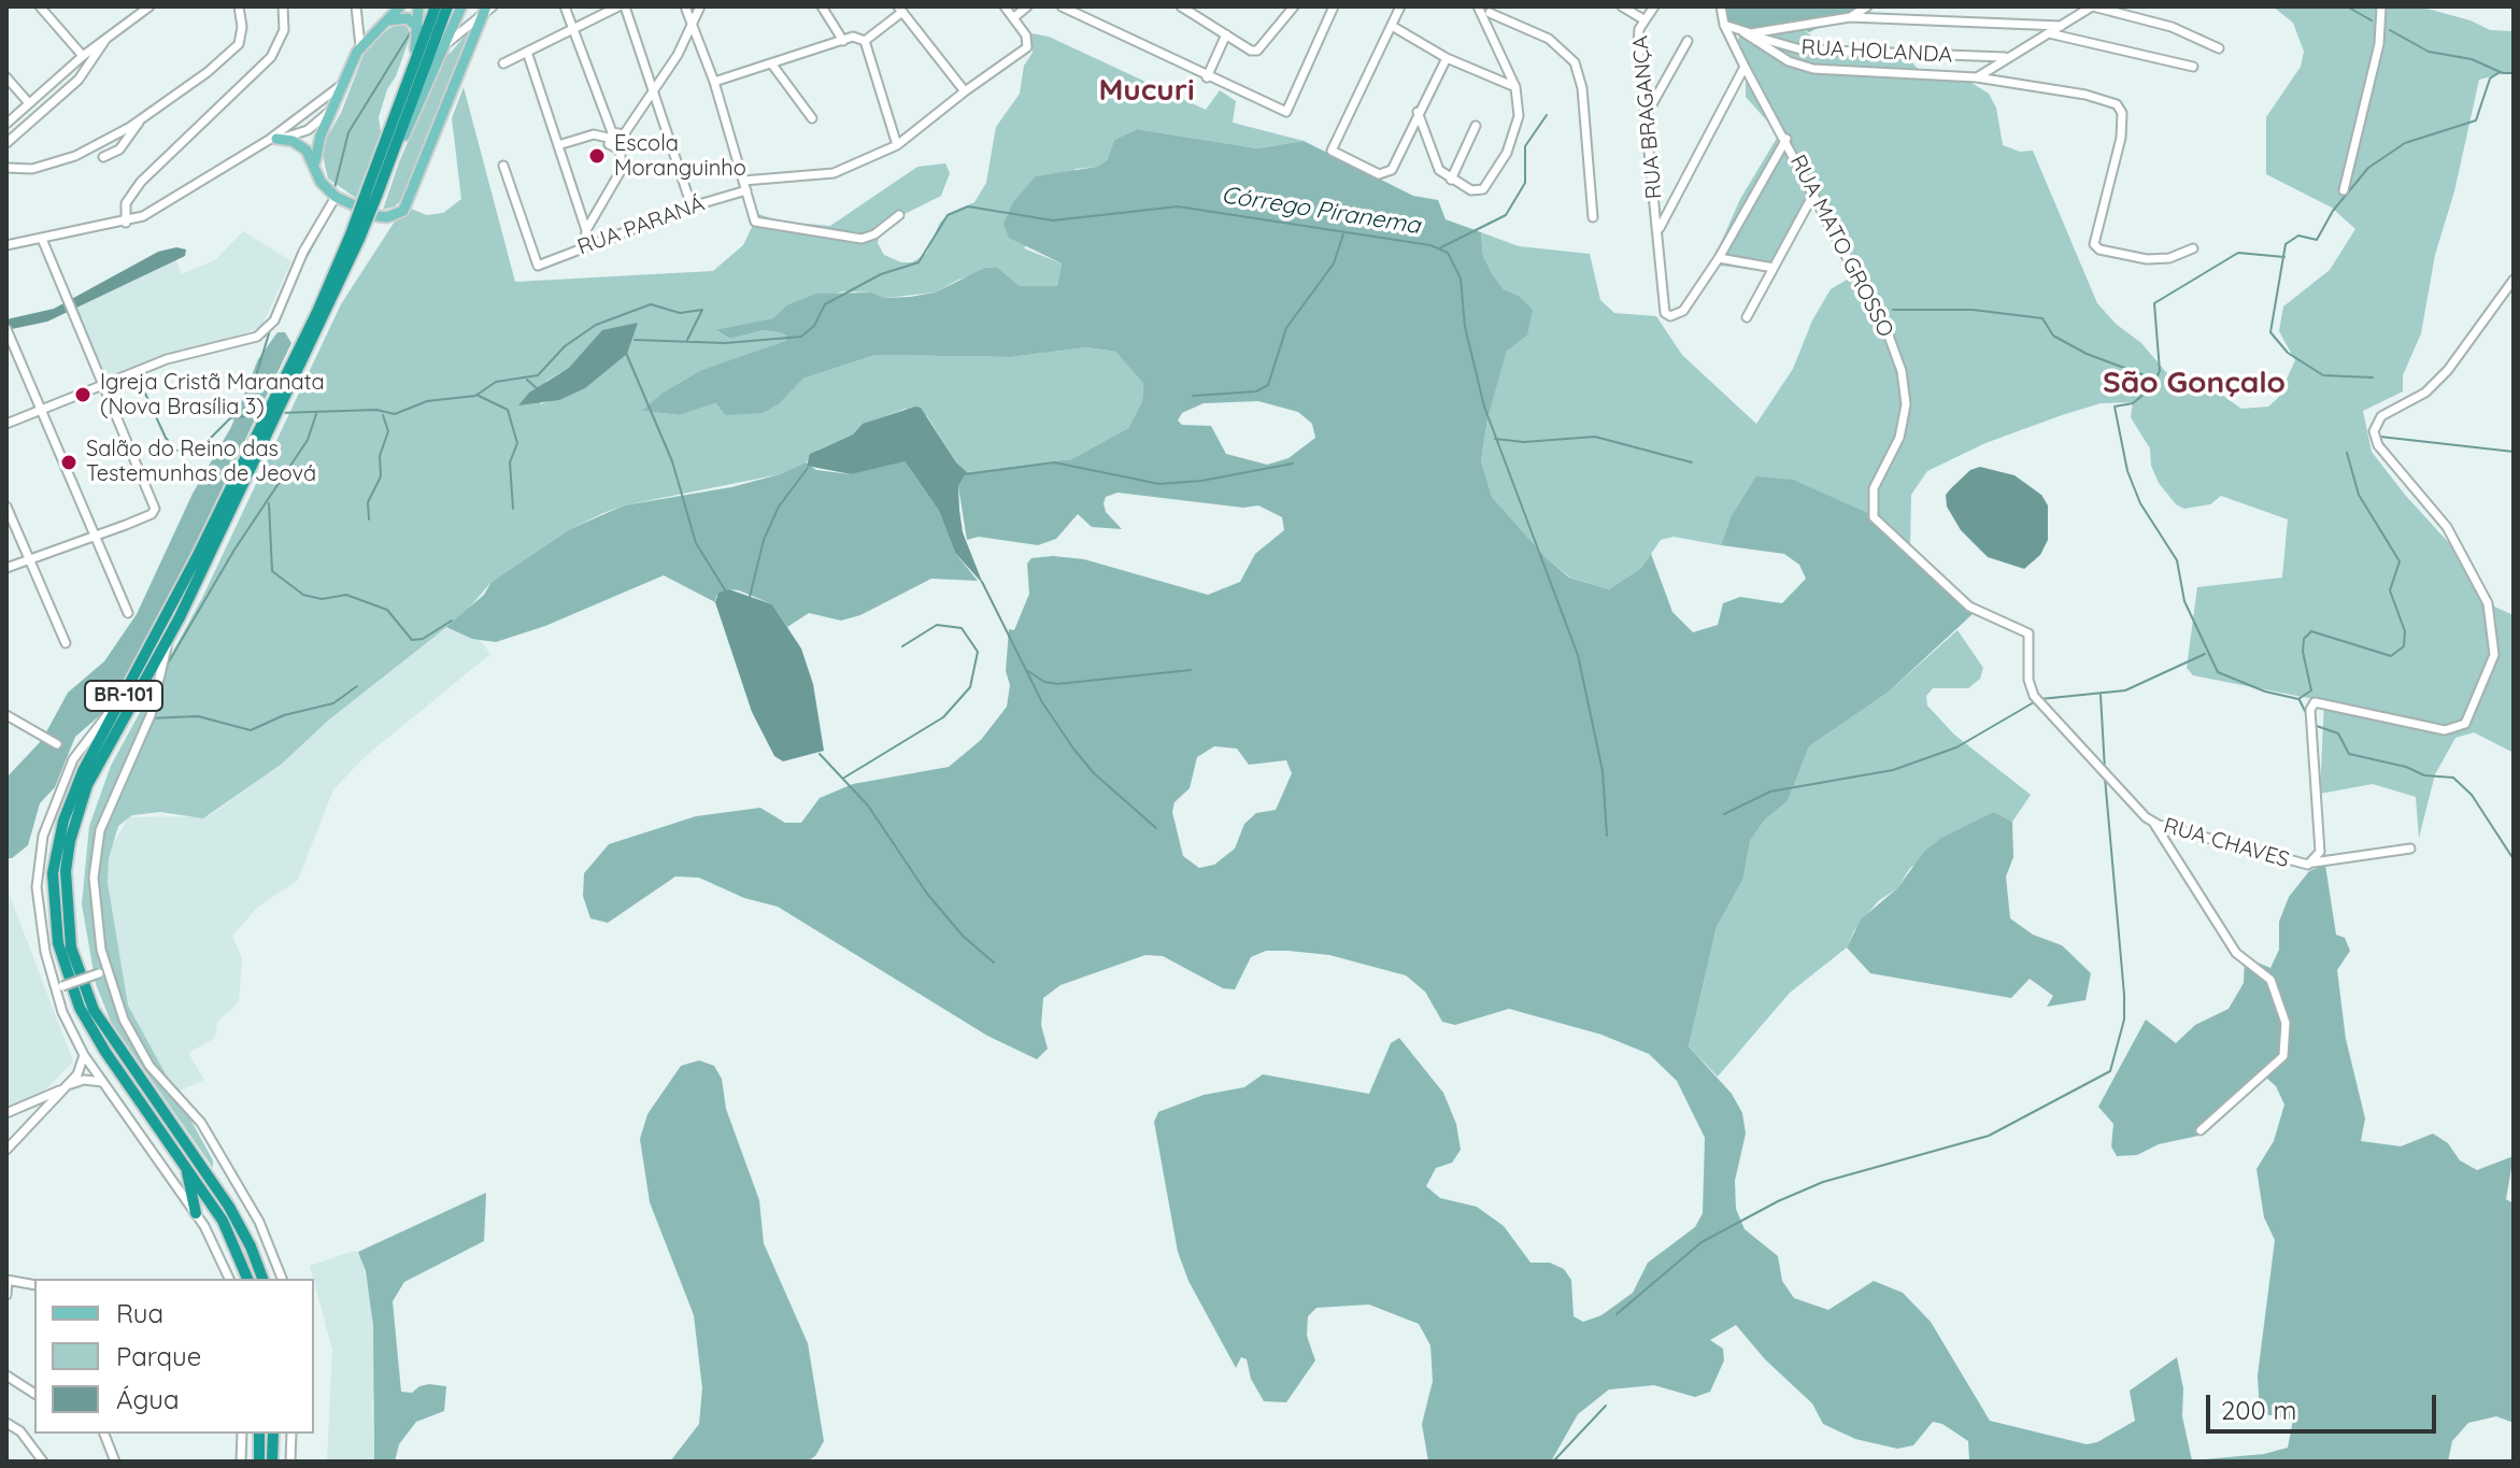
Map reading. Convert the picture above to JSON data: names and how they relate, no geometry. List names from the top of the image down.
{
  "streets": {
    "highway": ["BR-101"],
    "street": [
      "RUA HOLANDA",
      "RUA BRAGANÇA",
      "RUA PARANÁ",
      "RUA MATO GROSSO",
      "RUA CHAVES"
    ]
  },
  "crossings": [
    ["RUA MATO GROSSO", "RUA CHAVES"]
  ],
  "districts": ["Mucuri", "São Gonçalo"],
  "water": ["Córrego Piranema"],
  "places": ["Escola Moranguinho", "Igreja Cristã Maranata (Nova Brasília 3)", "Salão do Reino das Testemunhas de Jeová"],
  "legend": ["Rua", "Parque", "Água"],
  "scale_bar": "200 m"
}
